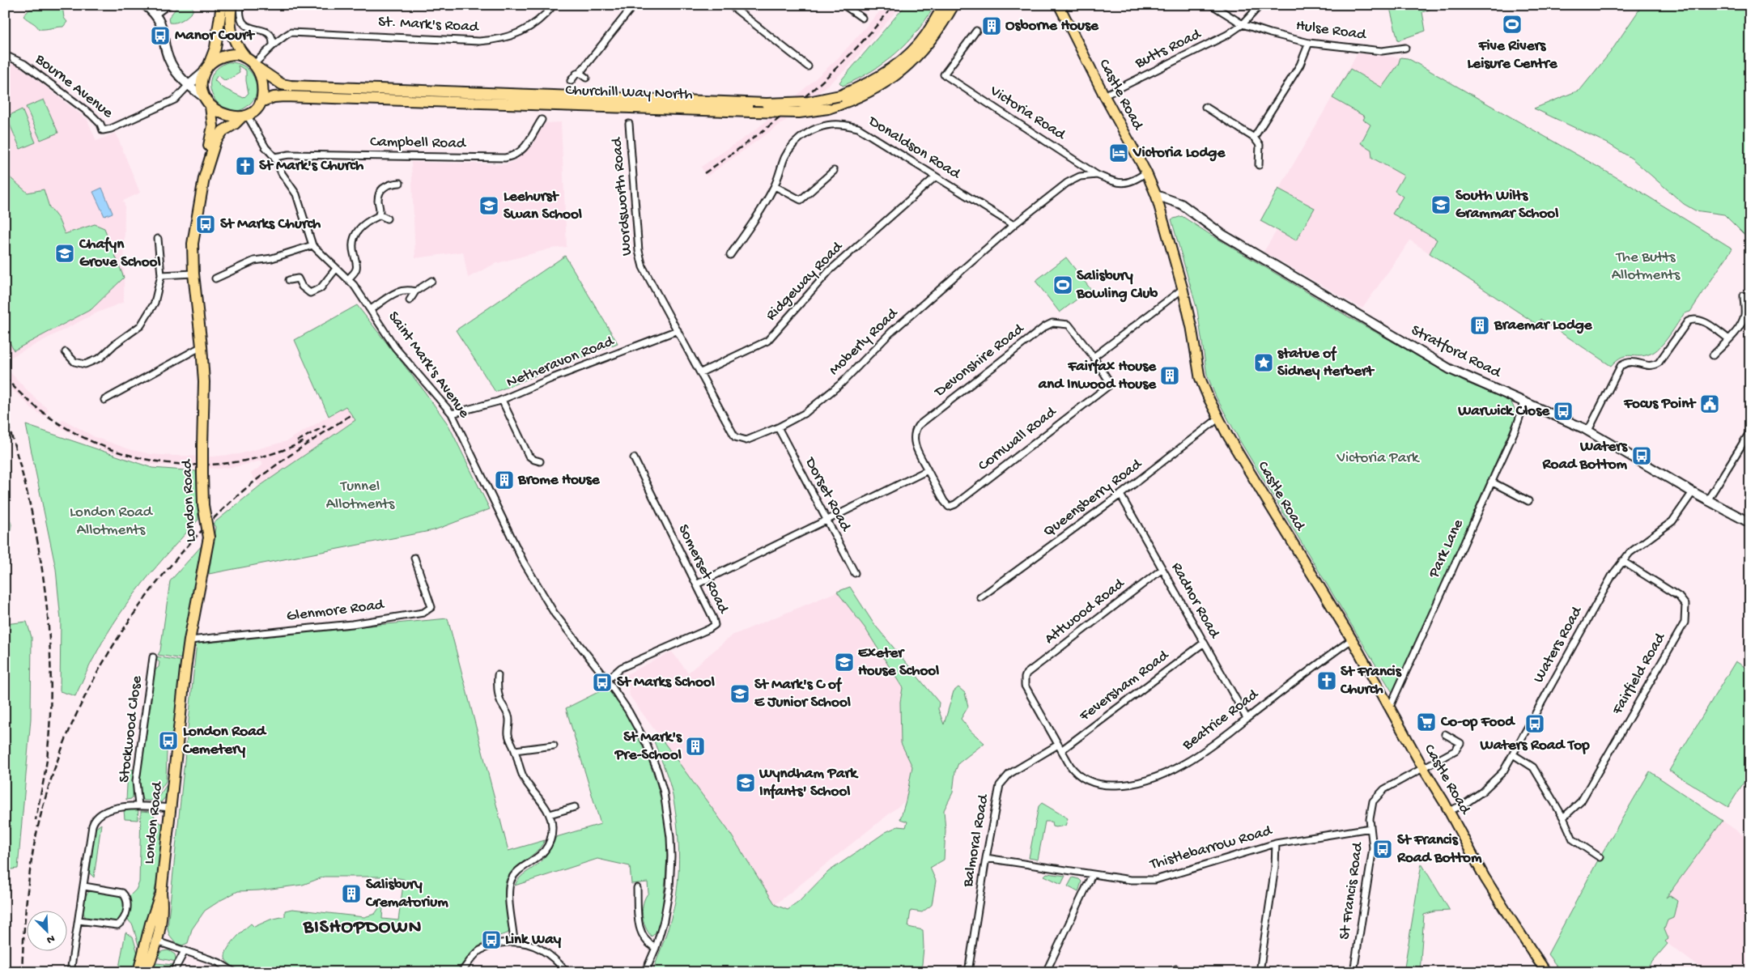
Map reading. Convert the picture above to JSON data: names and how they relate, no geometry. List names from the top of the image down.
{
  "streets": {
    "highway": ["Churchill Way North", "London Road"],
    "main road": ["Castle Road"],
    "street": [
      "St. Mark's Road",
      "Hulse Road",
      "Butts Road",
      "Bourne Avenue",
      "Victoria Road",
      "Campbell Road",
      "Donaldson Road",
      "Wordsworth Road",
      "Ridgeway Road",
      "Moberly Road",
      "Stratford Road",
      "Devonshire Road",
      "Netheravon Road",
      "Saint Mark's Avenue",
      "Cornwall Road",
      "Dorset Road",
      "Queensberry Road",
      "Park Lane",
      "Somerset Road",
      "Radnor Road",
      "Glenmore Road",
      "Attwood Road",
      "Waters Road",
      "Fairfield Road",
      "Feversham Road",
      "Beatrice Road",
      "Stockwood Close",
      "Balmoral Road",
      "Thistlebarrow Road",
      "St Francis Road"
    ]
  },
  "crossings": [
    ["St. Mark's Road", "Churchill Way North"],
    ["St. Mark's Road", "Saint Mark's Avenue"],
    ["St. Mark's Road", "London Road"],
    ["Hulse Road", "Butts Road"],
    ["Butts Road", "Castle Road"],
    ["Churchill Way North", "Saint Mark's Avenue"],
    ["Churchill Way North", "London Road"],
    ["Castle Road", "Victoria Road"],
    ["Castle Road", "Stratford Road"],
    ["Castle Road", "Queensberry Road"],
    ["Castle Road", "Park Lane"],
    ["Castle Road", "Waters Road"],
    ["Castle Road", "Beatrice Road"],
    ["Castle Road", "St Francis Road"],
    ["Victoria Road", "Moberly Road"],
    ["Campbell Road", "Saint Mark's Avenue"],
    ["Donaldson Road", "Ridgeway Road"],
    ["Donaldson Road", "Moberly Road"],
    ["Wordsworth Road", "Moberly Road"],
    ["Wordsworth Road", "Netheravon Road"],
    ["Ridgeway Road", "Moberly Road"],
    ["Moberly Road", "Netheravon Road"],
    ["Moberly Road", "Dorset Road"],
    ["Stratford Road", "Park Lane"],
    ["Stratford Road", "Waters Road"],
    ["Devonshire Road", "Cornwall Road"],
    ["Netheravon Road", "Saint Mark's Avenue"],
    ["Saint Mark's Avenue", "London Road"],
    ["Saint Mark's Avenue", "Somerset Road"],
    ["Queensberry Road", "Radnor Road"],
    ["London Road", "Glenmore Road"],
    ["Radnor Road", "Attwood Road"],
    ["Radnor Road", "Feversham Road"],
    ["Radnor Road", "Beatrice Road"],
    ["Attwood Road", "Feversham Road"],
    ["Attwood Road", "Beatrice Road"],
    ["Attwood Road", "Balmoral Road"],
    ["Waters Road", "Fairfield Road"],
    ["Feversham Road", "Beatrice Road"],
    ["Feversham Road", "Balmoral Road"],
    ["Beatrice Road", "Balmoral Road"],
    ["Balmoral Road", "Thistlebarrow Road"],
    ["Thistlebarrow Road", "St Francis Road"]
  ],
  "districts": ["BISHOPDOWN"],
  "parks": [
    "The Butts Allotments",
    "Victoria Park",
    "Tunnel Allotments",
    "London Road Allotments"
  ],
  "places": {
    "sports": ["Five Rivers Leisure Centre", "Salisbury Bowling Club"],
    "building": [
      "Osborne House",
      "Braemar Lodge",
      "Fairfax House and Inwood House",
      "Brome House",
      "St Mark's Pre-School",
      "Salisbury Crematorium"
    ],
    "bus stop": [
      "Manor Court",
      "St Marks Church",
      "Warwick Close",
      "Waters Road Bottom",
      "St Marks School",
      "Waters Road Top",
      "London Road Cemetery",
      "St Francis Road Bottom",
      "Link Way"
    ],
    "hotel": ["Victoria Lodge"],
    "church": ["St Mark's Church", "St Francis Church"],
    "school or university": [
      "South Wilts Grammar School",
      "Leehurst Swan School",
      "Chafyn Grove School",
      "Exeter House School",
      "St Mark's C of E Junior School",
      "Wyndham Park Infants' School"
    ],
    "place": ["statue of Sidney Herbert"],
    "public building": ["Focus Point"],
    "supermarket": ["Co-op Food"]
  },
  "north": "bottom right"
}
